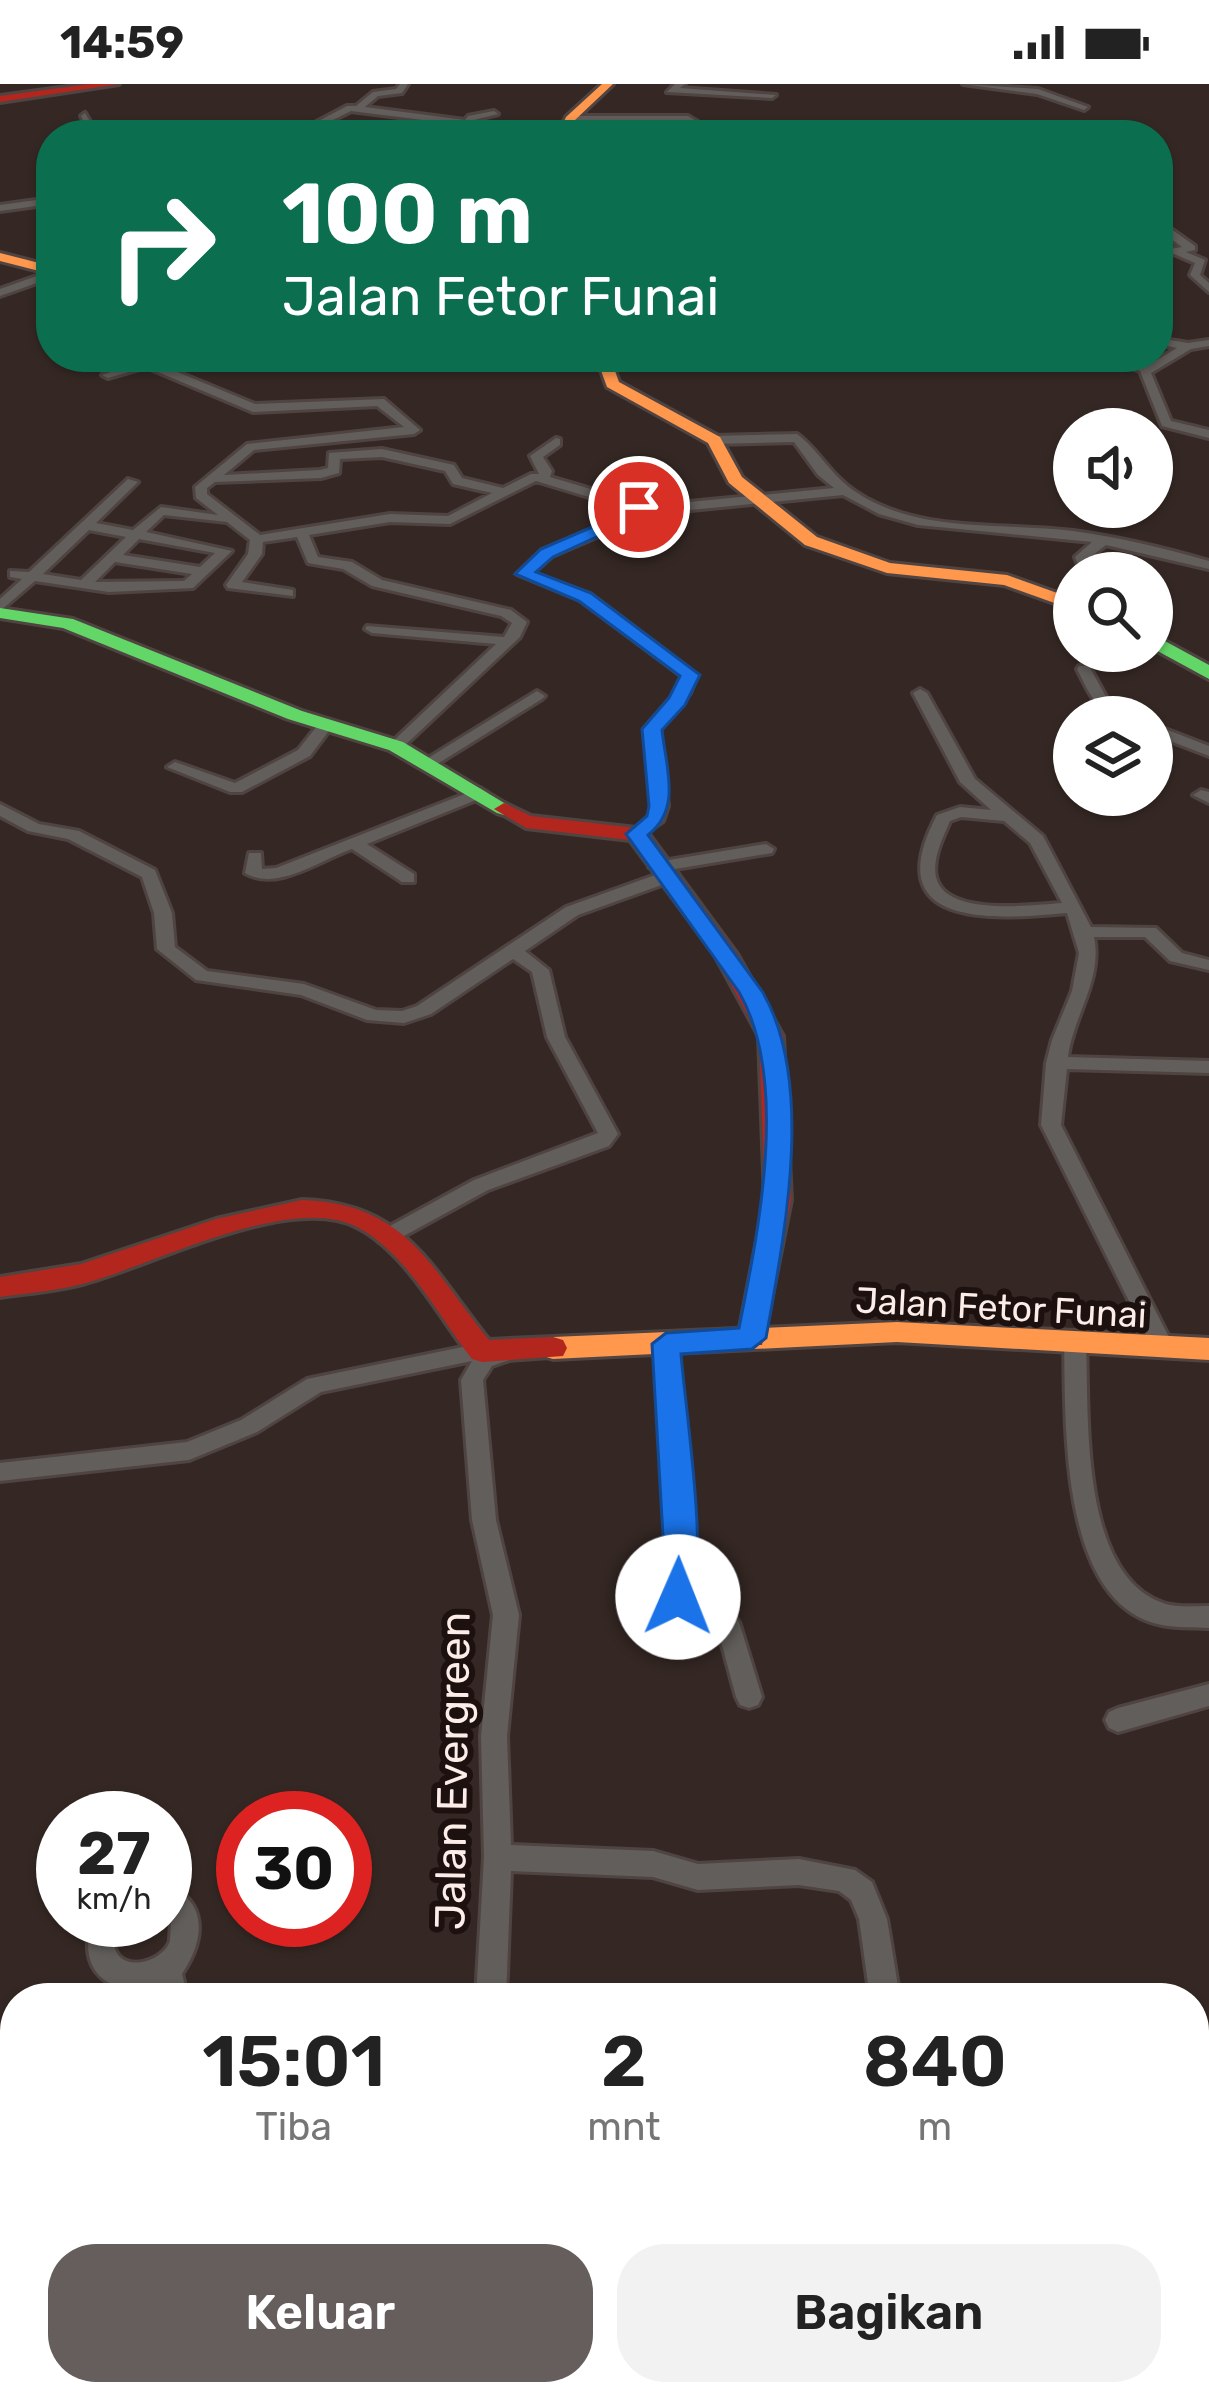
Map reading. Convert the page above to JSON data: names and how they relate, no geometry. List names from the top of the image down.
{
  "streets": {
    "main road": ["Jalan Fetor Funai"],
    "street": ["Jalan Evergreen"]
  },
  "crossings": [
    ["Jalan Fetor Funai", "Jalan Evergreen"]
  ],
  "page": {
    "status": "14:59",
    "turn": ["100 m", "Jalan Fetor Funai"],
    "speed": "27 km/h",
    "limit": "30",
    "eta": [
      "15:01",
      "Tiba",
      "2",
      "mnt",
      "840",
      "m"
    ],
    "buttons": ["Keluar", "Bagikan"]
  }
}
